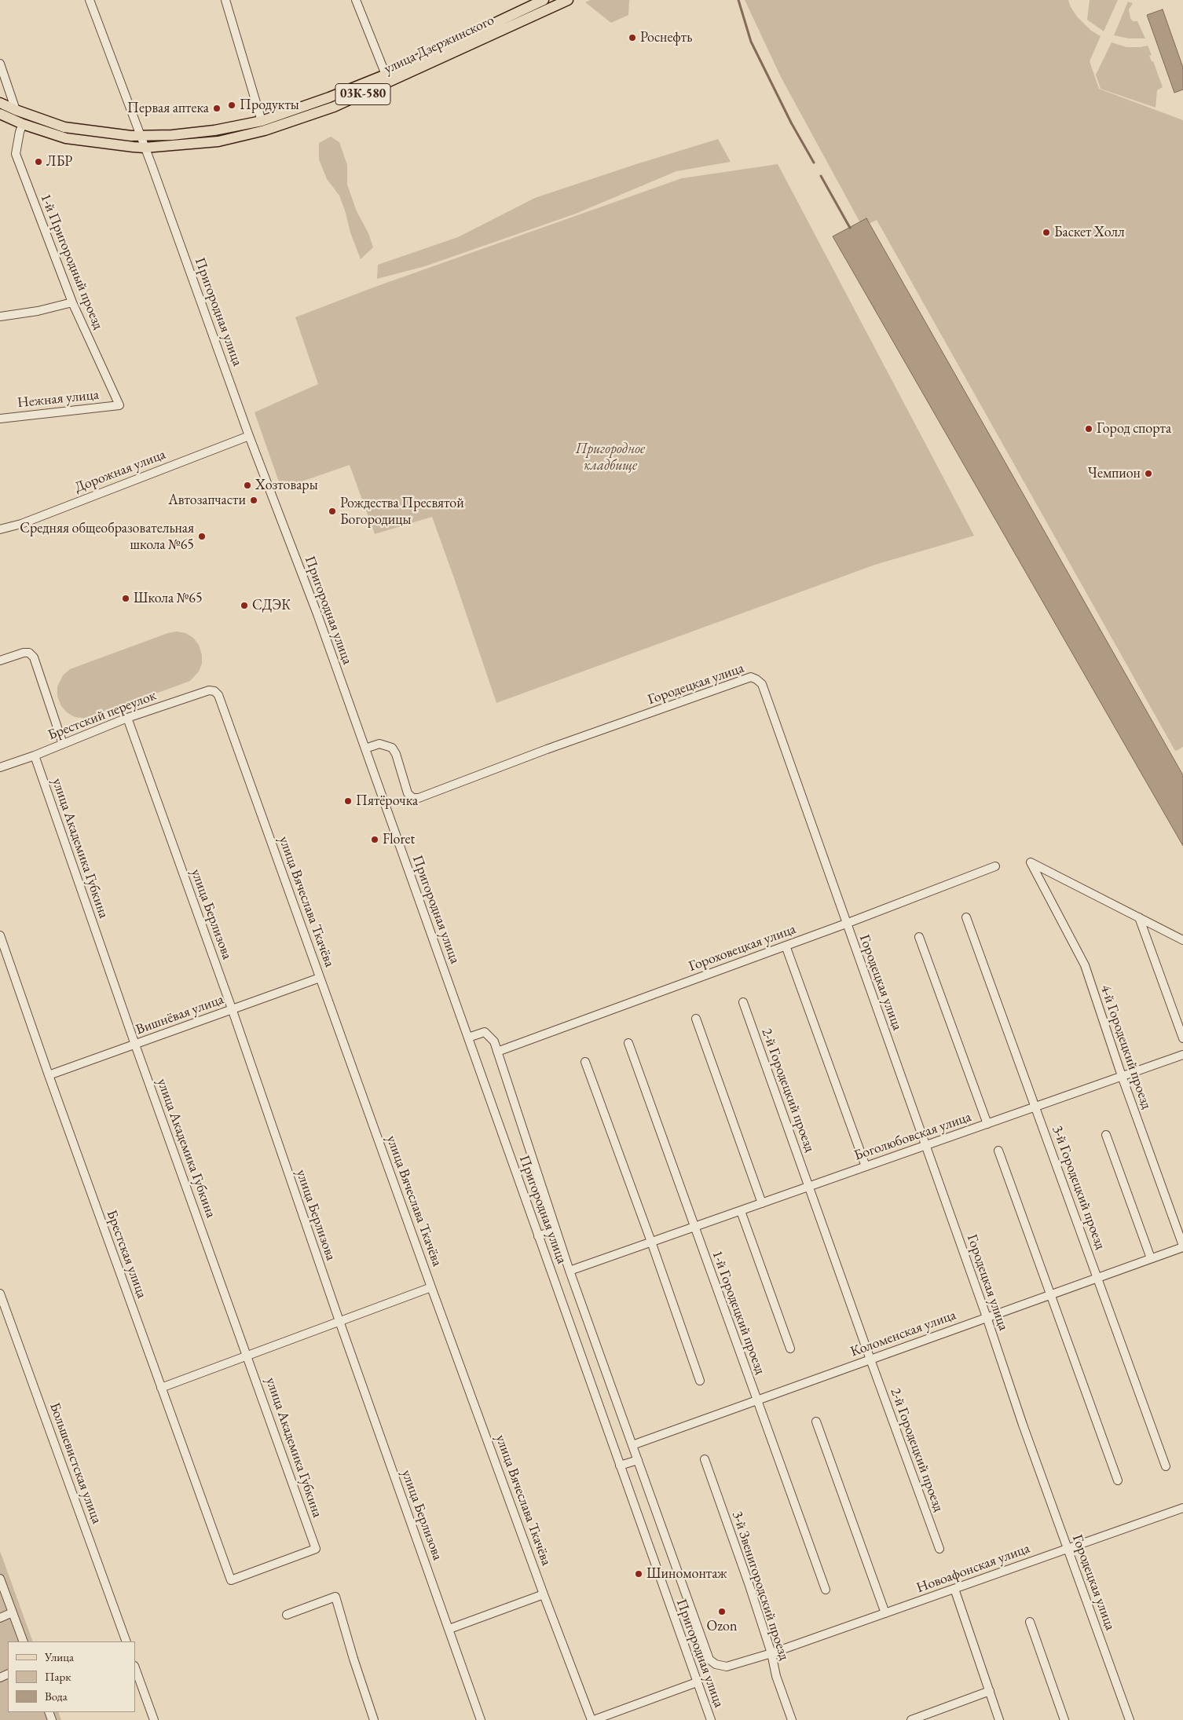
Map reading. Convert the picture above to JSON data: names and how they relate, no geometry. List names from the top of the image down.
{
  "streets": {
    "main road": ["улица Дзержинского", "03К-580"],
    "street": [
      "1-й Пригородный проезд",
      "Пригородная улица",
      "Нежная улица",
      "Дорожная улица",
      "Городецкая улица",
      "Брестский переулок",
      "улица Академика Губкина",
      "улица Вячеслава Ткачёва",
      "улица Берлизова",
      "Гороховецкая улица",
      "Вишнёвая улица",
      "4-й Городецкий проезд",
      "2-й Городецкий проезд",
      "Боголюбовская улица",
      "3-й Городецкий проезд",
      "Брестская улица",
      "1-й Городецкий проезд",
      "Коломенская улица",
      "Большевистская улица",
      "Новоафонская улица",
      "3-й Звенигородский проезд"
    ]
  },
  "crossings": [
    ["улица Дзержинского", "1-й Пригородный проезд"],
    ["улица Дзержинского", "Пригородная улица"],
    ["1-й Пригородный проезд", "Нежная улица"],
    ["Пригородная улица", "Дорожная улица"],
    ["Пригородная улица", "Городецкая улица"],
    ["Пригородная улица", "Новоафонская улица"],
    ["Городецкая улица", "Гороховецкая улица"],
    ["Городецкая улица", "Боголюбовская улица"],
    ["Городецкая улица", "Коломенская улица"],
    ["Городецкая улица", "Новоафонская улица"],
    ["Брестский переулок", "улица Академика Губкина"],
    ["Брестский переулок", "улица Вячеслава Ткачёва"],
    ["Брестский переулок", "улица Берлизова"],
    ["улица Академика Губкина", "Вишнёвая улица"],
    ["улица Академика Губкина", "Брестская улица"],
    ["улица Вячеслава Ткачёва", "Вишнёвая улица"],
    ["улица Берлизова", "Вишнёвая улица"],
    ["Гороховецкая улица", "Новоафонская улица"],
    ["Вишнёвая улица", "Брестская улица"],
    ["4-й Городецкий проезд", "Боголюбовская улица"],
    ["4-й Городецкий проезд", "Коломенская улица"],
    ["2-й Городецкий проезд", "Боголюбовская улица"],
    ["2-й Городецкий проезд", "Коломенская улица"],
    ["Боголюбовская улица", "3-й Городецкий проезд"],
    ["Боголюбовская улица", "1-й Городецкий проезд"],
    ["Боголюбовская улица", "Новоафонская улица"],
    ["3-й Городецкий проезд", "Коломенская улица"],
    ["1-й Городецкий проезд", "Коломенская улица"],
    ["Коломенская улица", "Новоафонская улица"],
    ["Новоафонская улица", "3-й Звенигородский проезд"]
  ],
  "parks": ["Пригородное кладбище"],
  "places": [
    "Роснефть",
    "Продукты",
    "Первая аптека",
    "ЛБР",
    "Баскет Холл",
    "Город спорта",
    "Чемпион",
    "Хозтовары",
    "Автозапчасти",
    "Рождества Пресвятой Богородицы",
    "Средняя общеобразовательная школа №65",
    "Школа №65",
    "СДЭК",
    "Пятёрочка",
    "Floret",
    "Шиномонтаж",
    "Ozon"
  ],
  "legend": ["Улица", "Парк", "Вода"]
}
